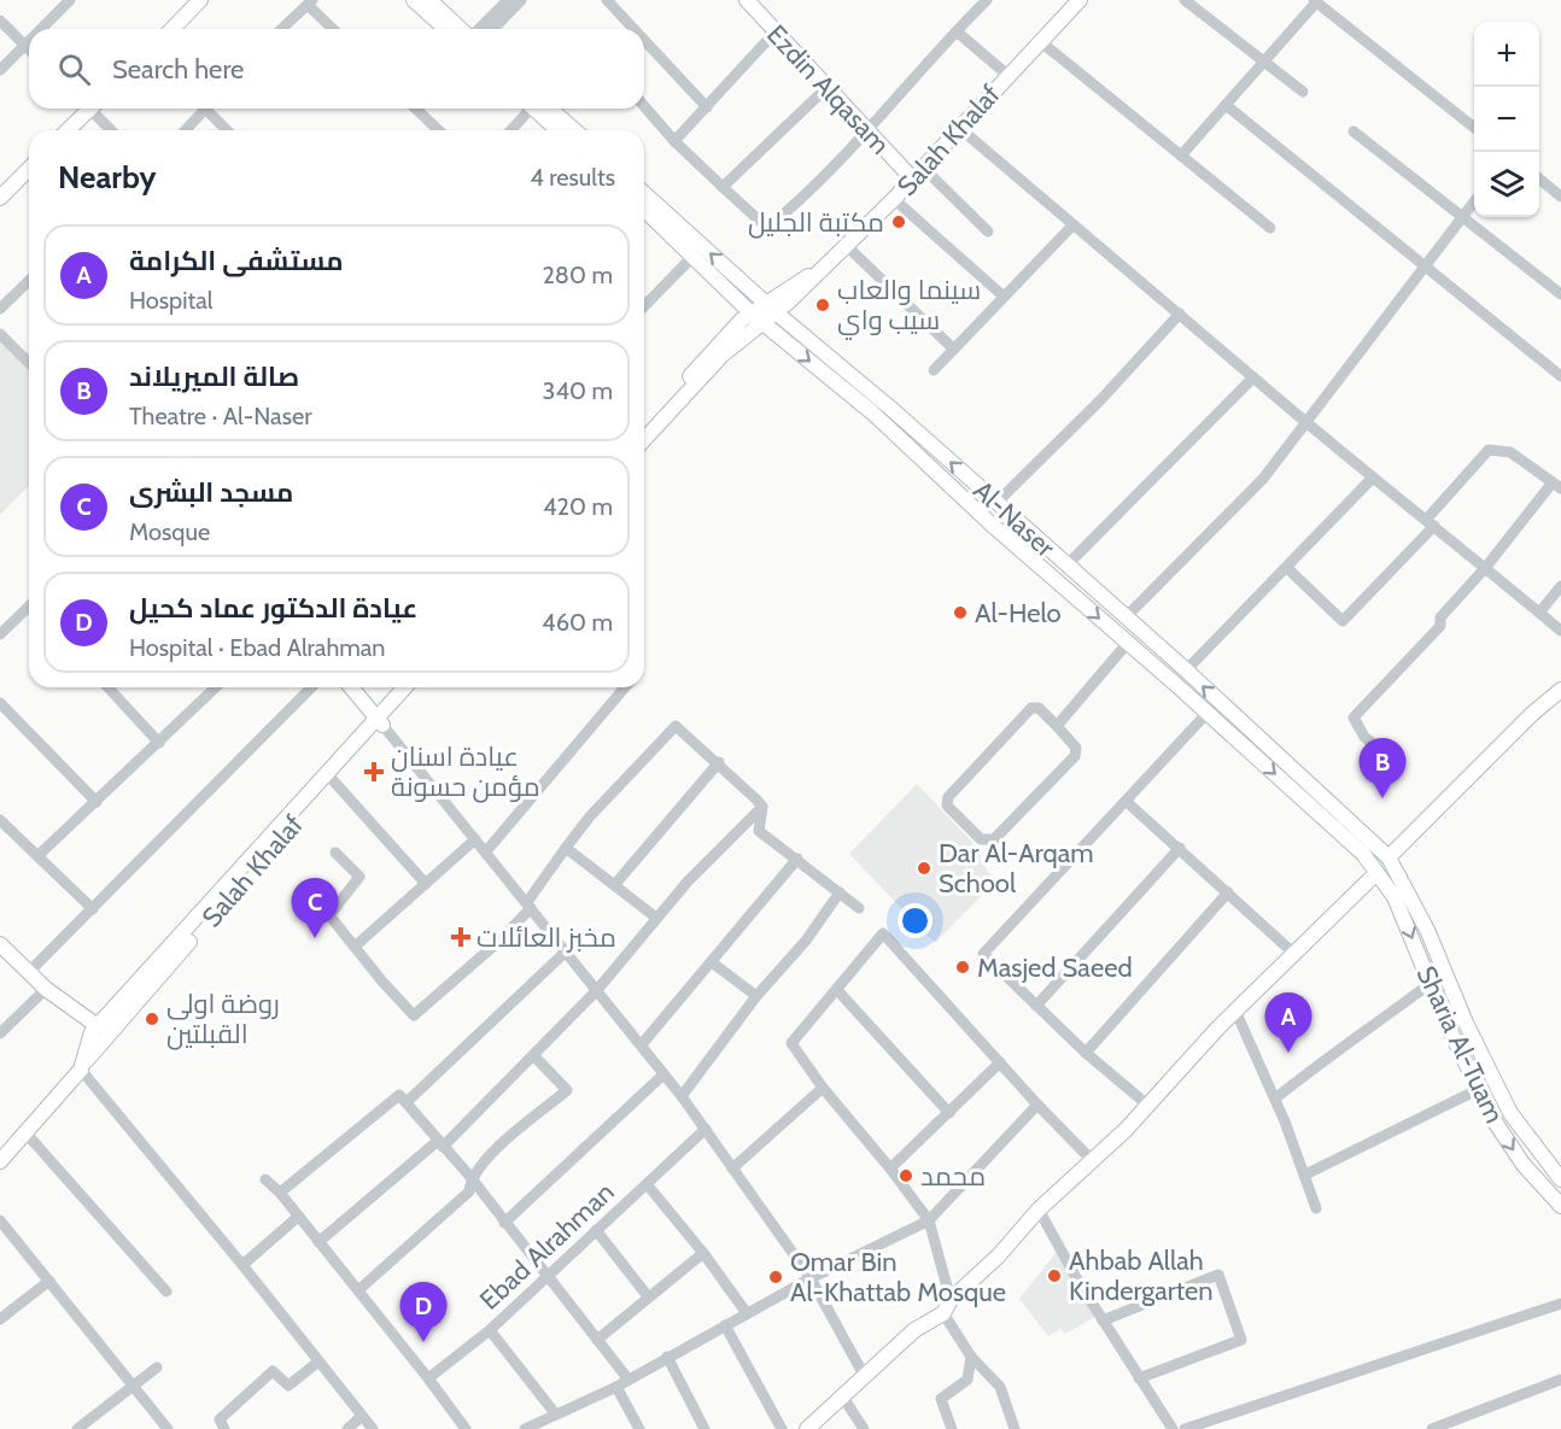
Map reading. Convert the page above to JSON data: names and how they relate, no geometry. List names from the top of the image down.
{
  "streets": {
    "main road": [
      "Ezdin Alqasam",
      "Salah Khalaf",
      "Al-Naser",
      "Sharia Al-Tuam"
    ],
    "street": ["Ebad Alrahman"]
  },
  "crossings": [
    ["Ezdin Alqasam", "Salah Khalaf"],
    ["Salah Khalaf", "Al-Naser"],
    ["Al-Naser", "Sharia Al-Tuam"]
  ],
  "places": {
    "other": [
      "مكتبة الجليل",
      "سينما والعاب سيب واي",
      "Al-Helo",
      "Dar Al-Arqam School",
      "Masjed Saeed",
      "روضة اولى القبلتين",
      "محمد",
      "Ahbab Allah Kindergarten",
      "Omar Bin Al-Khattab Mosque"
    ],
    "health": ["عيادة اسنان مؤمن حسونة", "مخبز العائلات"]
  },
  "page": {
    "map_buttons": ["+", "−"],
    "search": "Search here",
    "heading": ["Nearby", "4 results"],
    "list": [
      {
        "mark": "A",
        "name": "مستشفى الكرامة",
        "note": "Hospital",
        "value": "280 m"
      },
      {
        "mark": "B",
        "name": "صالة الميريلاند",
        "note": "Theatre · Al-Naser",
        "value": "340 m"
      },
      {
        "mark": "C",
        "name": "مسجد البشرى",
        "note": "Mosque",
        "value": "420 m"
      },
      {
        "mark": "D",
        "name": "عيادة الدكتور عماد كحيل",
        "note": "Hospital · Ebad Alrahman",
        "value": "460 m"
      }
    ],
    "pins": [
      "B",
      "C",
      "A",
      "D"
    ]
  }
}
